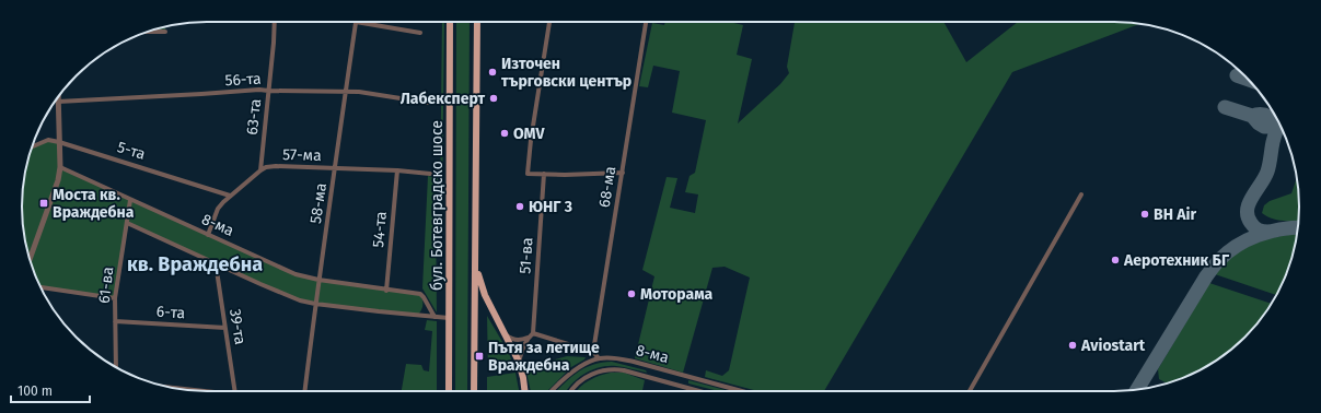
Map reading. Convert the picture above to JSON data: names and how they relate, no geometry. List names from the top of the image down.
{
  "streets": {
    "main road": ["бул. Ботевградско шосе"],
    "street": [
      "56-та",
      "63-та",
      "5-та",
      "57-ма",
      "68-ма",
      "58-ма",
      "8-ма",
      "54-та",
      "51-ва",
      "61-ва",
      "6-та",
      "39-та"
    ]
  },
  "crossings": [
    ["56-та", "63-та"],
    ["56-та", "58-ма"],
    ["63-та", "57-ма"],
    ["57-ма", "58-ма"],
    ["57-ма", "54-та"],
    ["58-ма", "8-ма"],
    ["8-ма", "54-та"],
    ["8-ма", "61-ва"],
    ["61-ва", "6-та"],
    ["6-та", "39-та"]
  ],
  "districts": ["кв. Враждебна"],
  "places": {
    "other": [
      "Източен търговски център",
      "Лабексперт",
      "OMV",
      "ЮНГ 3",
      "BH Air",
      "Аеротехник БГ",
      "Моторама",
      "Aviostart"
    ],
    "transit": ["Моста кв. Враждебна", "Пътя за летище Враждебна"]
  },
  "scale_bar": "100 m"
}
